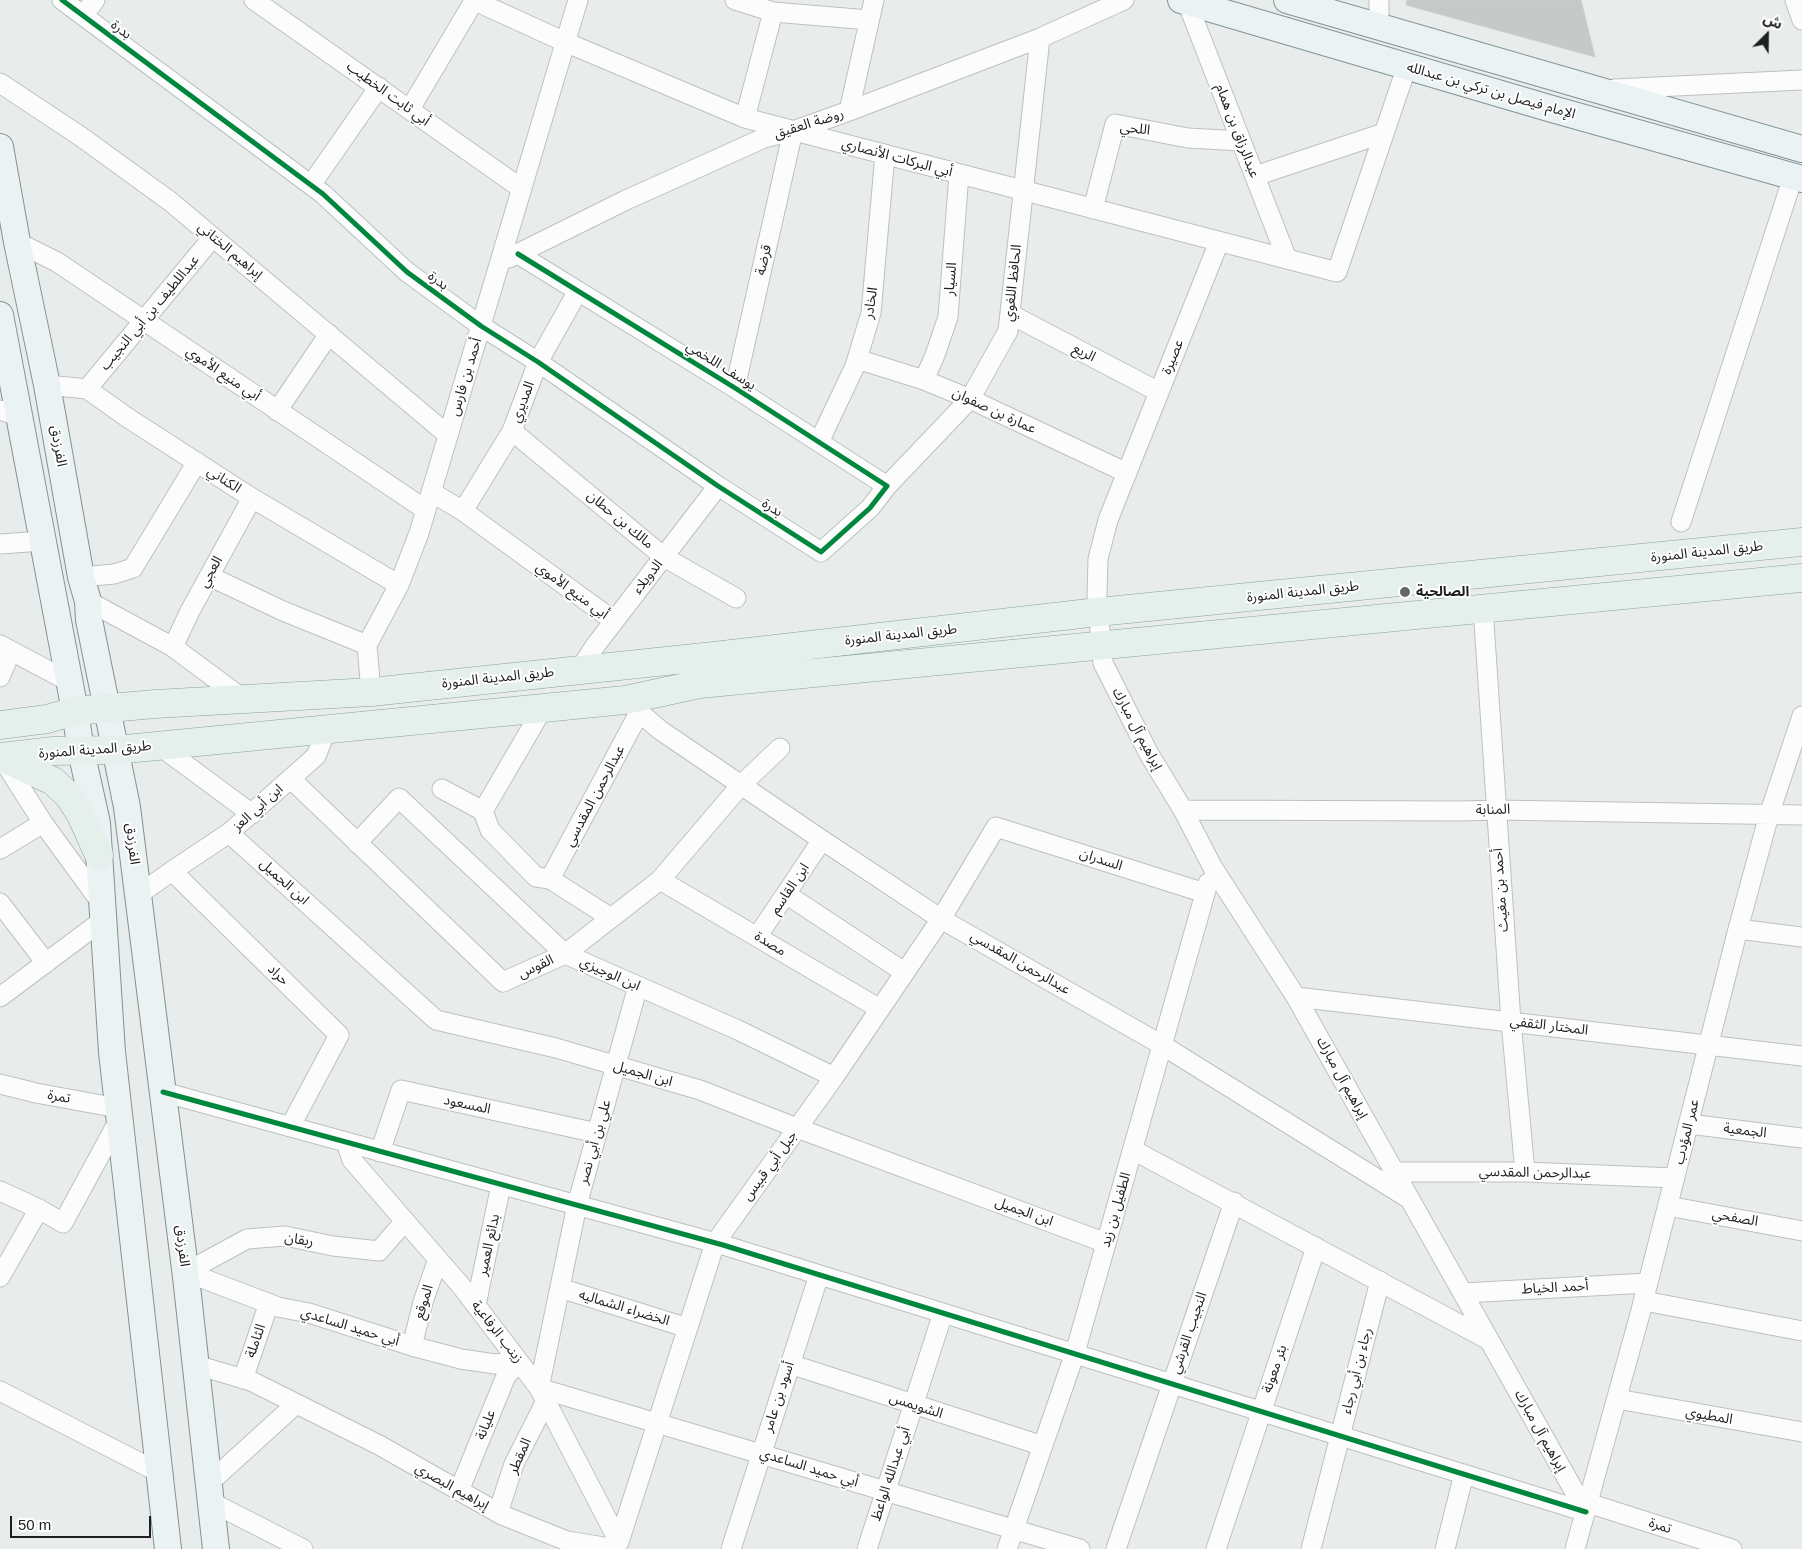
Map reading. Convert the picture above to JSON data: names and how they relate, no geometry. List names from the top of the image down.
{
  "streets": {
    "main road": ["الإمام فيصل بن تركي بن عبدالله", "الفرزدق", "طريق المدينة المنورة"],
    "street": [
      "بدرة",
      "أبي ثابت الخطيب",
      "روضة العقيق",
      "اللحي",
      "عبدالرزاق بن همام",
      "أبي البركات الأنصاري",
      "إبراهيم الختاني",
      "قرضة",
      "السيار",
      "الحافظ اللغوي",
      "الخادر",
      "عبداللطيف بن أبي النجيب",
      "الريع",
      "عصيرة",
      "يوسف اللخمي",
      "أبي منيع الأموي",
      "أحمد بن فارس",
      "المديري",
      "عمارة بن صفوان",
      "الكناني",
      "مالك بن حطان",
      "العجي",
      "الدويلاء",
      "إبراهيم آل مبارك",
      "عبدالرحمن المقدسي",
      "ابن أبي العز",
      "المنابة",
      "السدران",
      "ابن الجميل",
      "ابن القاسم",
      "أحمد بن مغيث",
      "مصدة",
      "القوس",
      "ابن الوجيزي",
      "حراد",
      "المختار الثقفي",
      "تمرة",
      "المسعود",
      "الجمعية",
      "عمر المؤدب",
      "علي بن أبي نصر",
      "جبل أبي قبيس",
      "الطفيل بن زيد",
      "الصفحي",
      "ربقان",
      "بدائع العمير",
      "أحمد الخياط",
      "الموقع",
      "الخضراء الشماليه",
      "أبي حميد الساعدي",
      "زينب الرفاعية",
      "النجيب القرشي",
      "الثاملة",
      "بئر معونة",
      "رجاء بن أبي رجاء",
      "أسود بن عامر",
      "الشويمس",
      "المطيوي",
      "عليانة",
      "المقطر",
      "أبي عبدالله الواعظ",
      "إبراهيم البصري"
    ]
  },
  "crossings": [
    ["بدرة", "الحافظ اللغوي"],
    ["بدرة", "يوسف اللخمي"],
    ["بدرة", "أحمد بن فارس"],
    ["بدرة", "المديري"],
    ["بدرة", "الدويلاء"],
    ["الإمام فيصل بن تركي بن عبدالله", "عبدالرزاق بن همام"],
    ["أبي ثابت الخطيب", "أحمد بن فارس"],
    ["روضة العقيق", "أبي البركات الأنصاري"],
    ["روضة العقيق", "قرضة"],
    ["روضة العقيق", "الحافظ اللغوي"],
    ["روضة العقيق", "يوسف اللخمي"],
    ["روضة العقيق", "أحمد بن فارس"],
    ["اللحي", "عبدالرزاق بن همام"],
    ["اللحي", "أبي البركات الأنصاري"],
    ["عبدالرزاق بن همام", "أبي البركات الأنصاري"],
    ["أبي البركات الأنصاري", "قرضة"],
    ["أبي البركات الأنصاري", "السيار"],
    ["أبي البركات الأنصاري", "الحافظ اللغوي"],
    ["أبي البركات الأنصاري", "الخادر"],
    ["أبي البركات الأنصاري", "عصيرة"],
    ["أبي البركات الأنصاري", "أحمد بن فارس"],
    ["إبراهيم الختاني", "عبداللطيف بن أبي النجيب"],
    ["إبراهيم الختاني", "أحمد بن فارس"],
    ["قرضة", "يوسف اللخمي"],
    ["السيار", "عمارة بن صفوان"],
    ["الحافظ اللغوي", "الريع"],
    ["الحافظ اللغوي", "يوسف اللخمي"],
    ["الحافظ اللغوي", "عمارة بن صفوان"],
    ["الخادر", "يوسف اللخمي"],
    ["الخادر", "عمارة بن صفوان"],
    ["عبداللطيف بن أبي النجيب", "أبي منيع الأموي"],
    ["عبداللطيف بن أبي النجيب", "الكناني"],
    ["الريع", "عصيرة"],
    ["عصيرة", "عمارة بن صفوان"],
    ["عصيرة", "طريق المدينة المنورة"],
    ["عصيرة", "إبراهيم آل مبارك"],
    ["يوسف اللخمي", "المديري"],
    ["أبي منيع الأموي", "أحمد بن فارس"],
    ["أبي منيع الأموي", "المديري"],
    ["أبي منيع الأموي", "الفرزدق"],
    ["أبي منيع الأموي", "الدويلاء"],
    ["أحمد بن فارس", "الكناني"],
    ["المديري", "مالك بن حطان"],
    ["الفرزدق", "الكناني"],
    ["الفرزدق", "طريق المدينة المنورة"],
    ["الفرزدق", "تمرة"],
    ["الفرزدق", "ربقان"],
    ["الفرزدق", "أبي حميد الساعدي"],
    ["الفرزدق", "إبراهيم البصري"],
    ["الكناني", "العجي"],
    ["مالك بن حطان", "الدويلاء"],
    ["طريق المدينة المنورة", "الدويلاء"],
    ["طريق المدينة المنورة", "إبراهيم آل مبارك"],
    ["طريق المدينة المنورة", "عبدالرحمن المقدسي"],
    ["طريق المدينة المنورة", "ابن أبي العز"],
    ["طريق المدينة المنورة", "أحمد بن مغيث"],
    ["إبراهيم آل مبارك", "عبدالرحمن المقدسي"],
    ["إبراهيم آل مبارك", "المنابة"],
    ["إبراهيم آل مبارك", "المختار الثقفي"],
    ["إبراهيم آل مبارك", "تمرة"],
    ["إبراهيم آل مبارك", "عمر المؤدب"],
    ["إبراهيم آل مبارك", "الطفيل بن زيد"],
    ["إبراهيم آل مبارك", "أحمد الخياط"],
    ["عبدالرحمن المقدسي", "ابن القاسم"],
    ["عبدالرحمن المقدسي", "أحمد بن مغيث"],
    ["عبدالرحمن المقدسي", "القوس"],
    ["عبدالرحمن المقدسي", "عمر المؤدب"],
    ["عبدالرحمن المقدسي", "جبل أبي قبيس"],
    ["عبدالرحمن المقدسي", "الطفيل بن زيد"],
    ["ابن أبي العز", "ابن الجميل"],
    ["ابن أبي العز", "القوس"],
    ["ابن أبي العز", "حراد"],
    ["المنابة", "أحمد بن مغيث"],
    ["المنابة", "عمر المؤدب"],
    ["السدران", "جبل أبي قبيس"],
    ["السدران", "الطفيل بن زيد"],
    ["ابن الجميل", "علي بن أبي نصر"],
    ["ابن الجميل", "جبل أبي قبيس"],
    ["ابن الجميل", "الطفيل بن زيد"],
    ["ابن القاسم", "مصدة"],
    ["أحمد بن مغيث", "المختار الثقفي"],
    ["مصدة", "القوس"],
    ["مصدة", "جبل أبي قبيس"],
    ["القوس", "ابن الوجيزي"],
    ["ابن الوجيزي", "علي بن أبي نصر"],
    ["ابن الوجيزي", "جبل أبي قبيس"],
    ["حراد", "تمرة"],
    ["المختار الثقفي", "عمر المؤدب"],
    ["تمرة", "المسعود"],
    ["تمرة", "عمر المؤدب"],
    ["تمرة", "علي بن أبي نصر"],
    ["تمرة", "جبل أبي قبيس"],
    ["تمرة", "الطفيل بن زيد"],
    ["تمرة", "بدائع العمير"],
    ["تمرة", "زينب الرفاعية"],
    ["تمرة", "النجيب القرشي"],
    ["تمرة", "بئر معونة"],
    ["تمرة", "رجاء بن أبي رجاء"],
    ["تمرة", "أسود بن عامر"],
    ["تمرة", "أبي عبدالله الواعظ"],
    ["المسعود", "علي بن أبي نصر"],
    ["الجمعية", "عمر المؤدب"],
    ["عمر المؤدب", "الصفحي"],
    ["عمر المؤدب", "أحمد الخياط"],
    ["عمر المؤدب", "المطيوي"],
    ["علي بن أبي نصر", "الخضراء الشماليه"],
    ["علي بن أبي نصر", "أبي حميد الساعدي"],
    ["علي بن أبي نصر", "زينب الرفاعية"],
    ["علي بن أبي نصر", "المقطر"],
    ["جبل أبي قبيس", "الخضراء الشماليه"],
    ["جبل أبي قبيس", "أبي حميد الساعدي"],
    ["جبل أبي قبيس", "زينب الرفاعية"],
    ["جبل أبي قبيس", "إبراهيم البصري"],
    ["الطفيل بن زيد", "أبي حميد الساعدي"],
    ["الطفيل بن زيد", "الشويمس"],
    ["ربقان", "أبي حميد الساعدي"],
    ["ربقان", "زينب الرفاعية"],
    ["بدائع العمير", "زينب الرفاعية"],
    ["الموقع", "أبي حميد الساعدي"],
    ["الموقع", "زينب الرفاعية"],
    ["أبي حميد الساعدي", "زينب الرفاعية"],
    ["أبي حميد الساعدي", "الثاملة"],
    ["أبي حميد الساعدي", "أسود بن عامر"],
    ["أبي حميد الساعدي", "عليانة"],
    ["أبي حميد الساعدي", "المقطر"],
    ["أبي حميد الساعدي", "أبي عبدالله الواعظ"],
    ["زينب الرفاعية", "عليانة"],
    ["زينب الرفاعية", "المقطر"],
    ["زينب الرفاعية", "إبراهيم البصري"],
    ["الثاملة", "إبراهيم البصري"],
    ["أسود بن عامر", "الشويمس"],
    ["الشويمس", "أبي عبدالله الواعظ"],
    ["عليانة", "إبراهيم البصري"],
    ["المقطر", "إبراهيم البصري"]
  ],
  "places": ["الصالحية"],
  "scale_bar": "50 m",
  "north": "top right"
}
